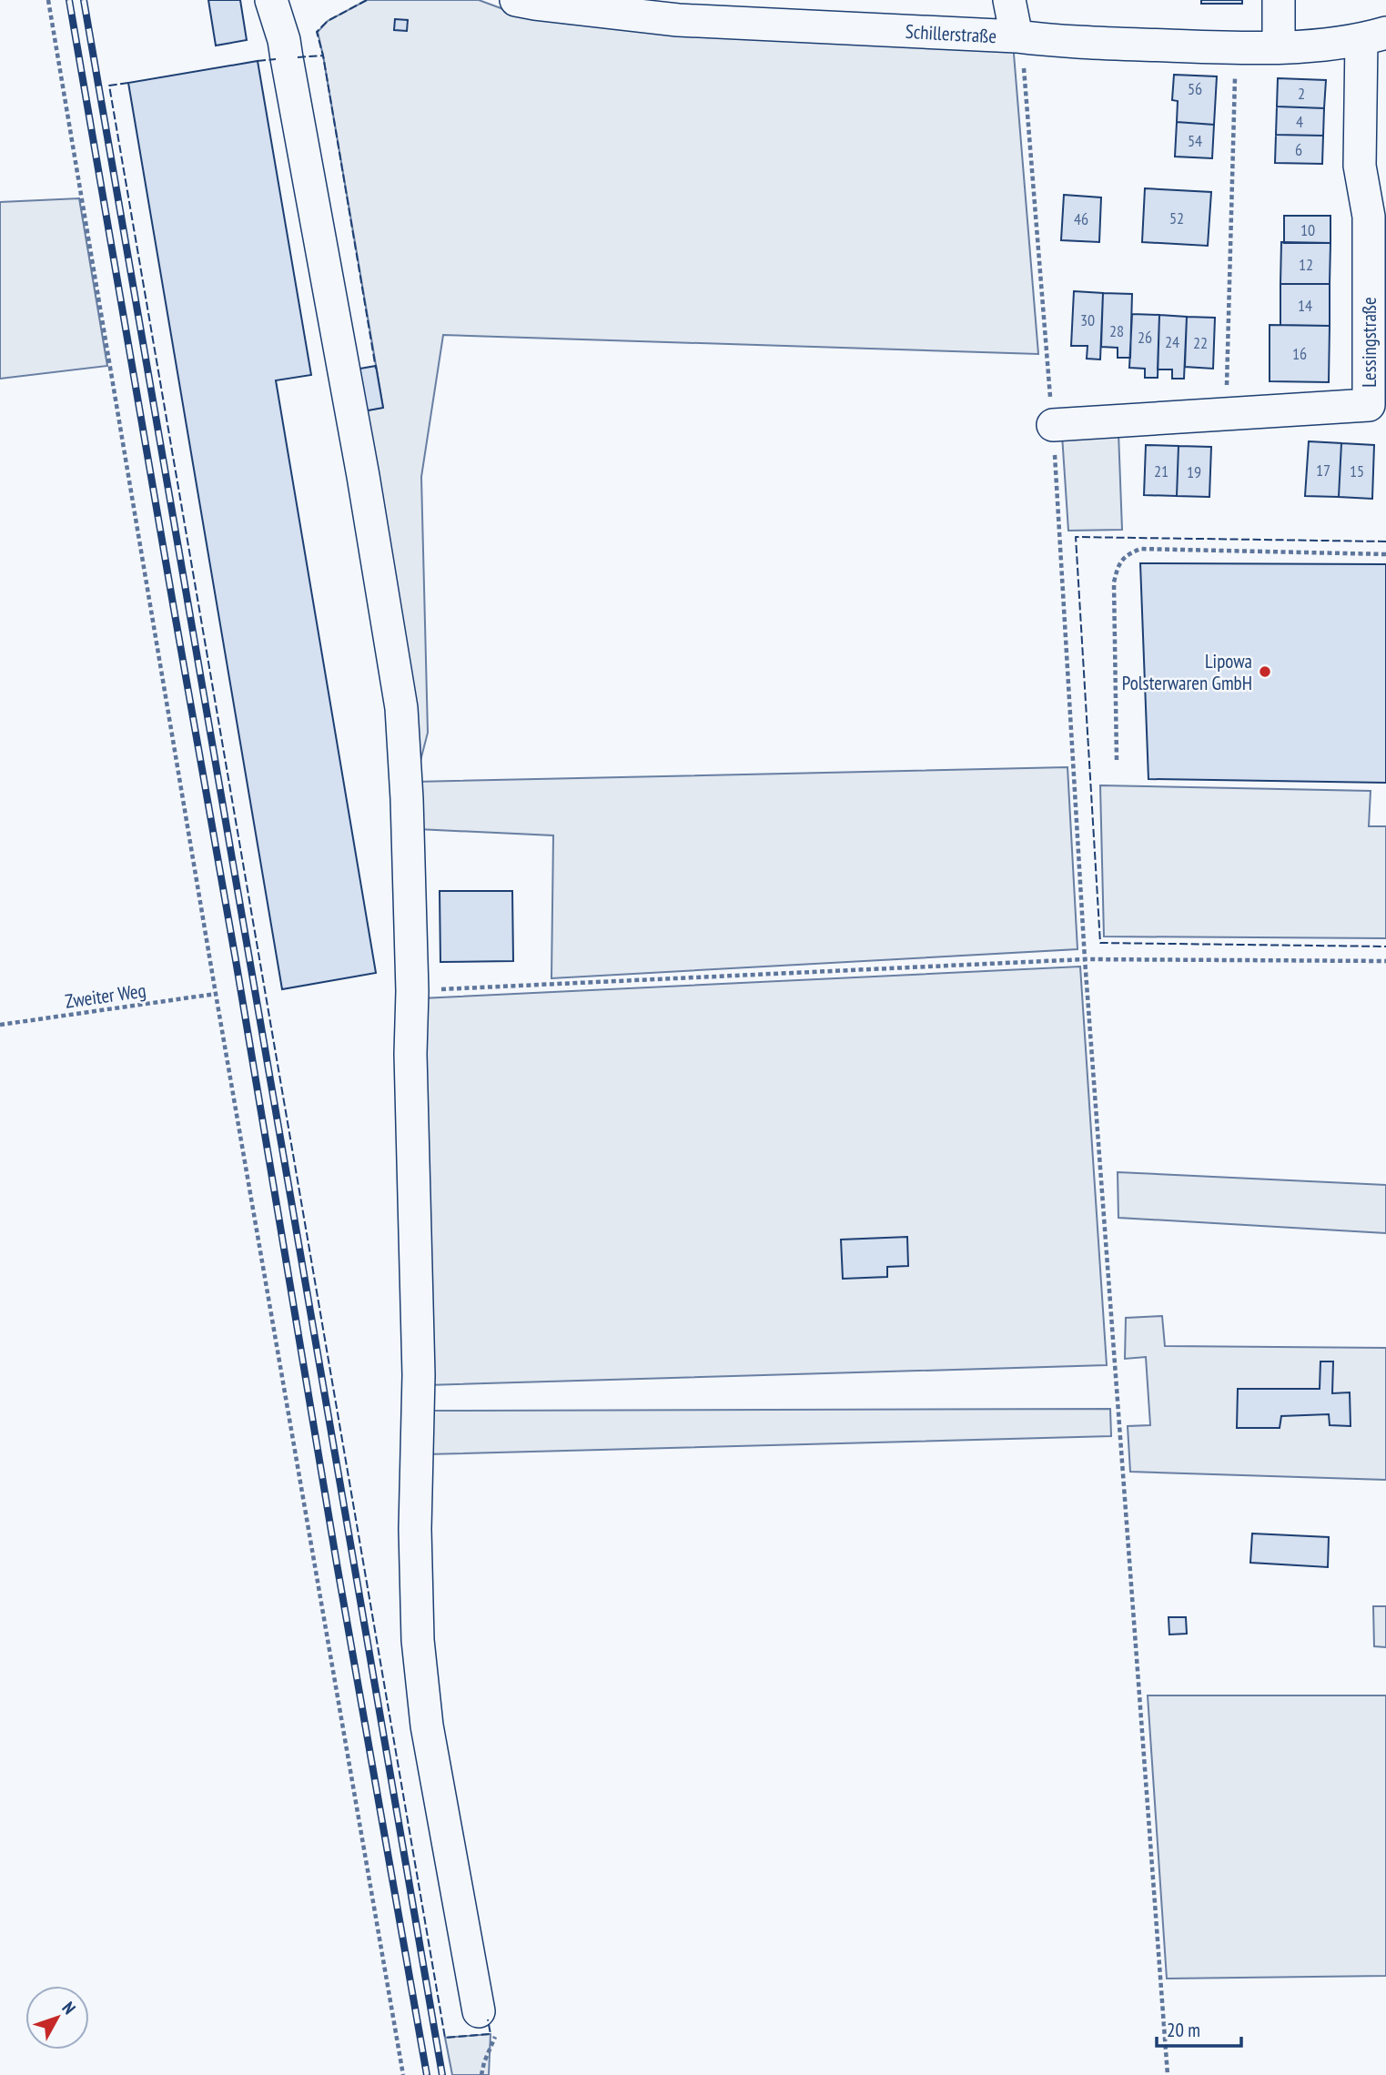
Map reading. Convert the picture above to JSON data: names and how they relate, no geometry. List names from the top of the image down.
{
  "streets": {
    "street": ["Schillerstraße", "Lessingstraße"],
    "path": ["Zweiter Weg"]
  },
  "crossings": [
    ["Schillerstraße", "Lessingstraße"]
  ],
  "places": ["Lipowa Polsterwaren GmbH"],
  "house_numbers": [
    "56",
    "2",
    "4",
    "54",
    "6",
    "52",
    "46",
    "10",
    "12",
    "14",
    "30",
    "28",
    "26",
    "24",
    "22",
    "16",
    "17",
    "21",
    "15",
    "19"
  ],
  "scale_bar": "20 m",
  "north": "top right"
}
